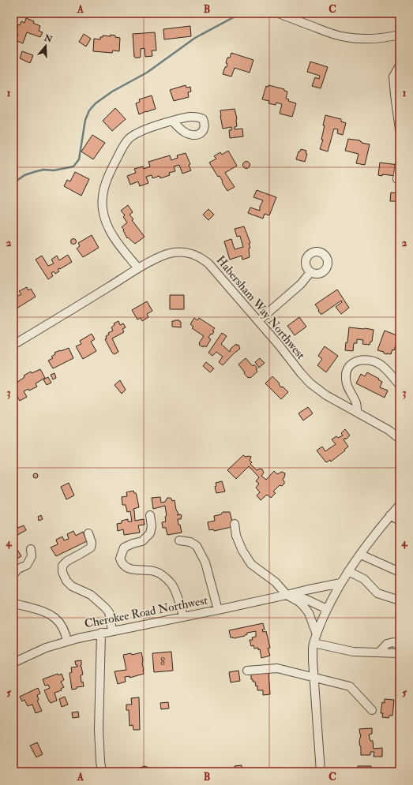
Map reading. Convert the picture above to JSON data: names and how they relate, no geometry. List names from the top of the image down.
{
  "streets": {
    "street": ["Habersham Way Northwest", "Cherokee Road Northwest"]
  },
  "house_numbers": ["8"],
  "north": "top",
  "grid": {
    "columns": ["A", "B", "C"],
    "rows": [
      "1",
      "2",
      "3",
      "4",
      "5"
    ]
  }
}
